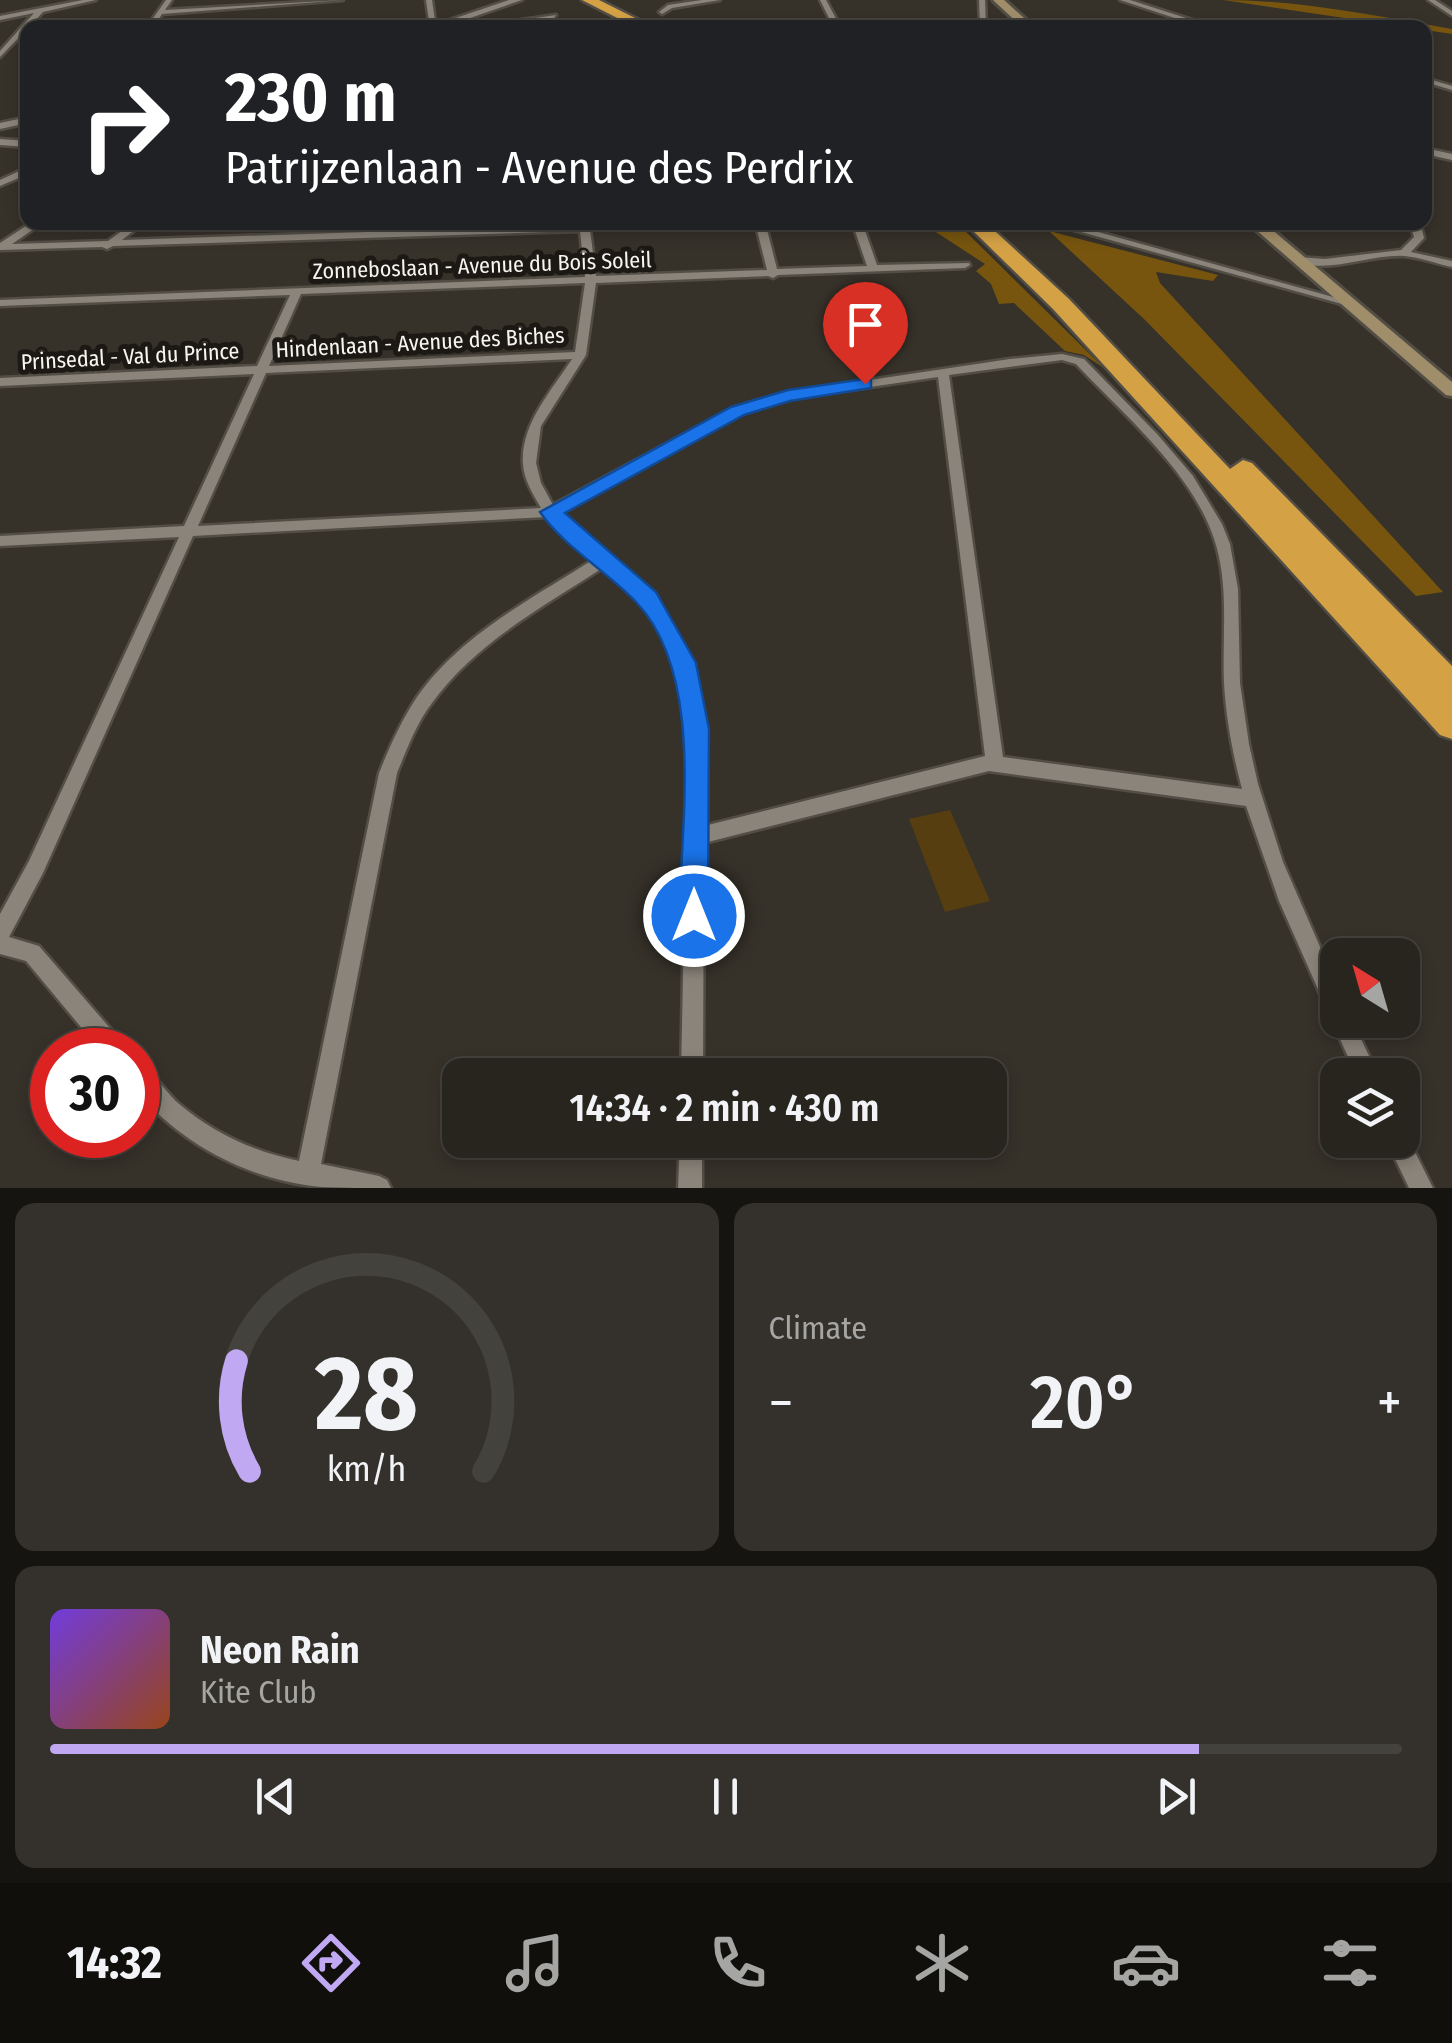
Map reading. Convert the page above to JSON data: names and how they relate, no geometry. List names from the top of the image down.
{
  "streets": {
    "street": ["Zonneboslaan - Avenue du Bois Soleil", "Hindenlaan - Avenue des Biches", "Prinsedal - Val du Prince"]
  },
  "crossings": [
    ["Hindenlaan - Avenue des Biches", "Prinsedal - Val du Prince"]
  ],
  "north": "top left",
  "page": {
    "turn": ["230 m", "Patrijzenlaan - Avenue des Perdrix"],
    "limit": "30",
    "trip": "14:34 · 2 min · 430 m",
    "tile": "Climate",
    "heat": ["−", "20°", "+"],
    "song": ["Neon Rain", "Kite Club"],
    "tabs": "14:32",
    "gauge": ["28", "km/h"]
  }
}
